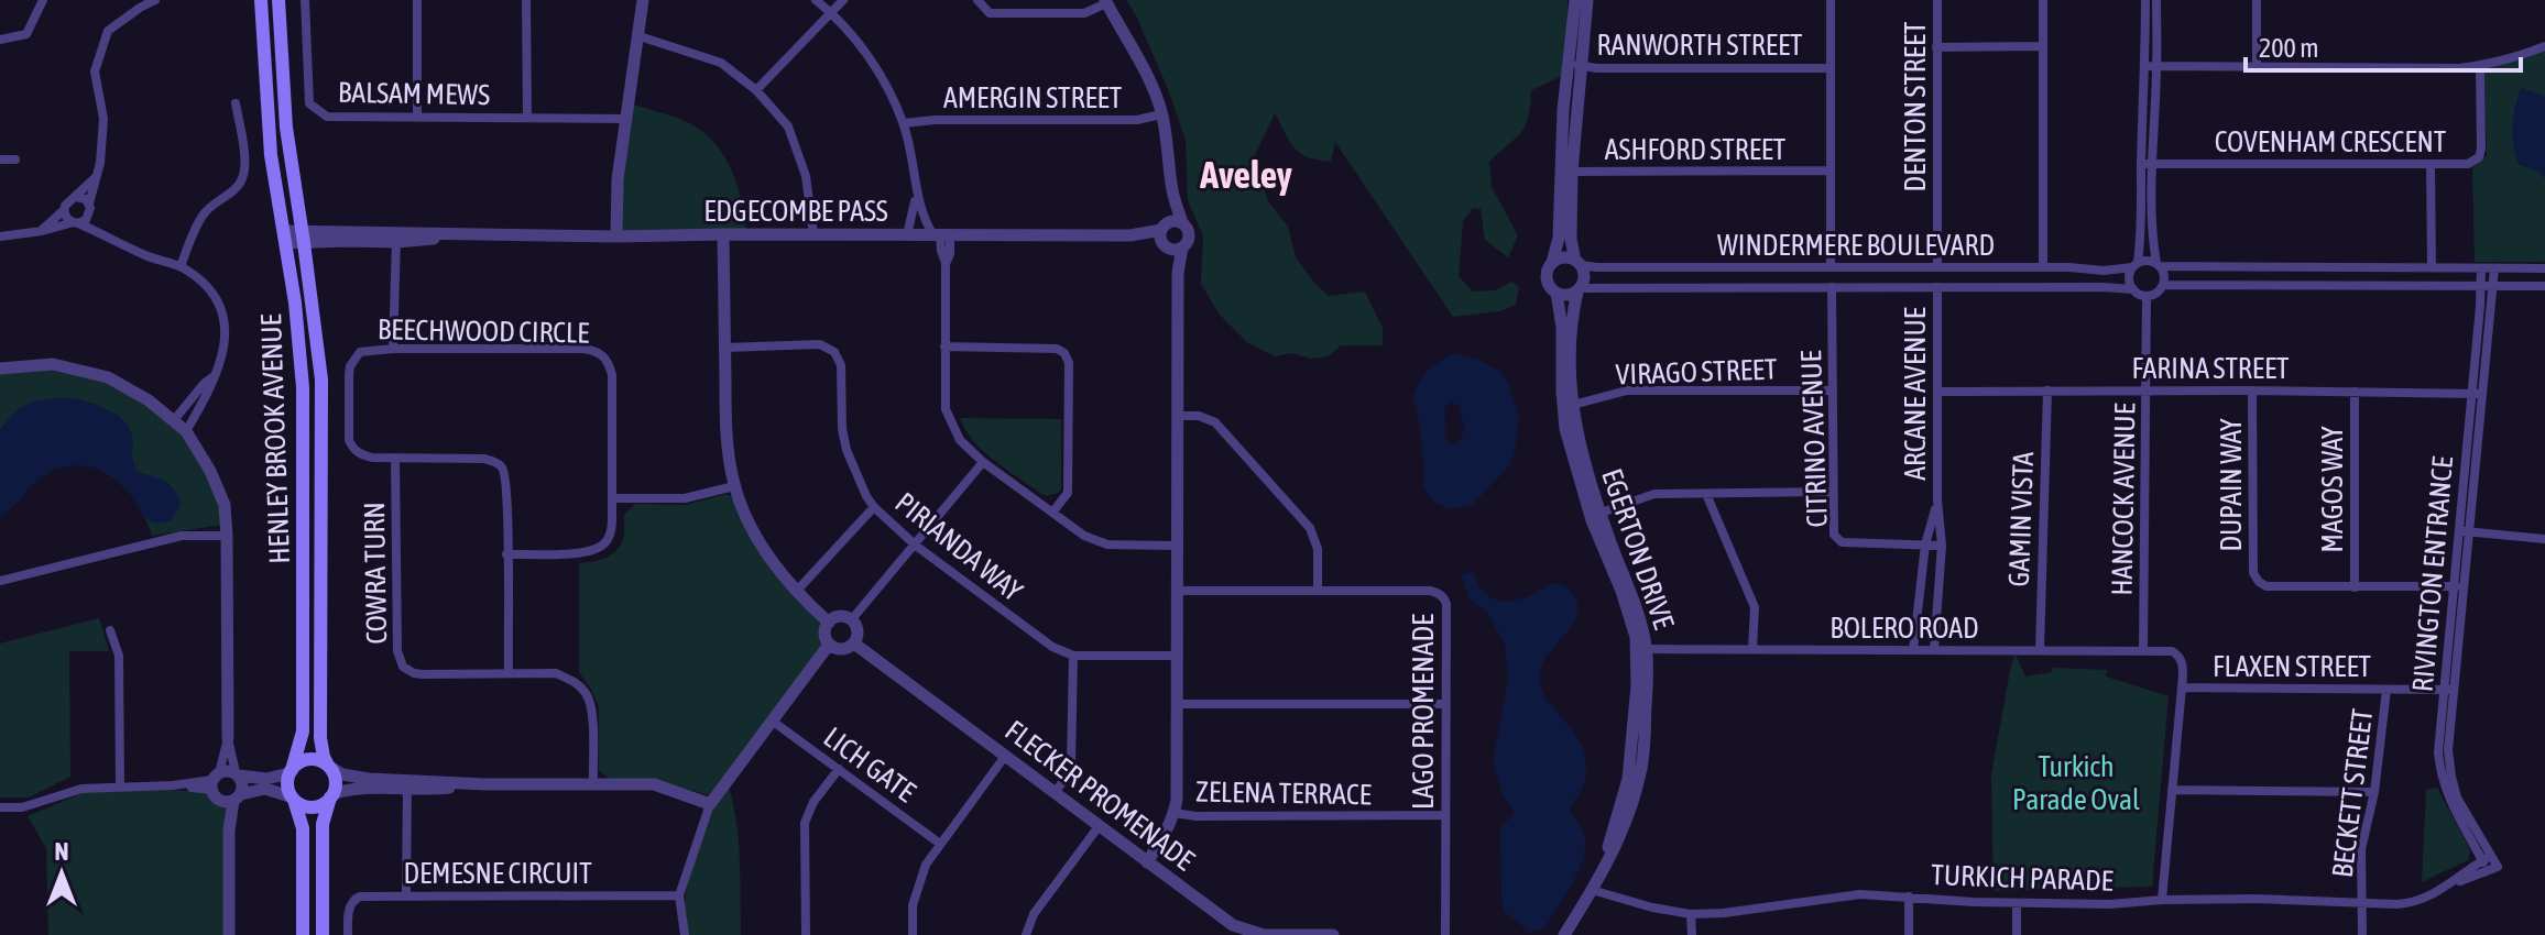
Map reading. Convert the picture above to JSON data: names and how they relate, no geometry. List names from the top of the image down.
{
  "streets": {
    "main road": ["HENLEY BROOK AVENUE"],
    "street": [
      "RANWORTH STREET",
      "BALSAM MEWS",
      "AMERGIN STREET",
      "DENTON STREET",
      "COVENHAM CRESCENT",
      "ASHFORD STREET",
      "EDGECOMBE PASS",
      "WINDERMERE BOULEVARD",
      "BEECHWOOD CIRCLE",
      "FARINA STREET",
      "VIRAGO STREET",
      "ARCANE AVENUE",
      "CITRINO AVENUE",
      "DUPAIN WAY",
      "MAGOS WAY",
      "HANCOCK AVENUE",
      "GAMIN VISTA",
      "PIRIANDA WAY",
      "EGERTON DRIVE",
      "COWRA TURN",
      "RIVINGTON ENTRANCE",
      "BOLERO ROAD",
      "FLAXEN STREET",
      "LAGO PROMENADE",
      "LICH GATE",
      "ZELENA TERRACE",
      "BECKETT STREET",
      "FLECKER PROMENADE",
      "DEMESNE CIRCUIT",
      "TURKICH PARADE"
    ]
  },
  "crossings": [
    ["DENTON STREET", "WINDERMERE BOULEVARD"],
    ["EDGECOMBE PASS", "HENLEY BROOK AVENUE"],
    ["WINDERMERE BOULEVARD", "ARCANE AVENUE"],
    ["WINDERMERE BOULEVARD", "CITRINO AVENUE"],
    ["WINDERMERE BOULEVARD", "HANCOCK AVENUE"],
    ["WINDERMERE BOULEVARD", "EGERTON DRIVE"],
    ["BEECHWOOD CIRCLE", "COWRA TURN"],
    ["FARINA STREET", "ARCANE AVENUE"],
    ["FARINA STREET", "DUPAIN WAY"],
    ["FARINA STREET", "MAGOS WAY"],
    ["FARINA STREET", "HANCOCK AVENUE"],
    ["FARINA STREET", "GAMIN VISTA"],
    ["FARINA STREET", "RIVINGTON ENTRANCE"],
    ["VIRAGO STREET", "CITRINO AVENUE"],
    ["VIRAGO STREET", "EGERTON DRIVE"],
    ["ARCANE AVENUE", "CITRINO AVENUE"],
    ["ARCANE AVENUE", "BOLERO ROAD"],
    ["DUPAIN WAY", "MAGOS WAY"],
    ["DUPAIN WAY", "RIVINGTON ENTRANCE"],
    ["HANCOCK AVENUE", "BOLERO ROAD"],
    ["GAMIN VISTA", "BOLERO ROAD"],
    ["EGERTON DRIVE", "BOLERO ROAD"],
    ["EGERTON DRIVE", "TURKICH PARADE"],
    ["RIVINGTON ENTRANCE", "FLAXEN STREET"],
    ["RIVINGTON ENTRANCE", "TURKICH PARADE"],
    ["BOLERO ROAD", "FLAXEN STREET"],
    ["FLAXEN STREET", "BECKETT STREET"],
    ["LAGO PROMENADE", "ZELENA TERRACE"],
    ["BECKETT STREET", "TURKICH PARADE"]
  ],
  "districts": ["Aveley"],
  "parks": ["Turkich Parade Oval"],
  "scale_bar": "200 m",
  "north": "top"
}
